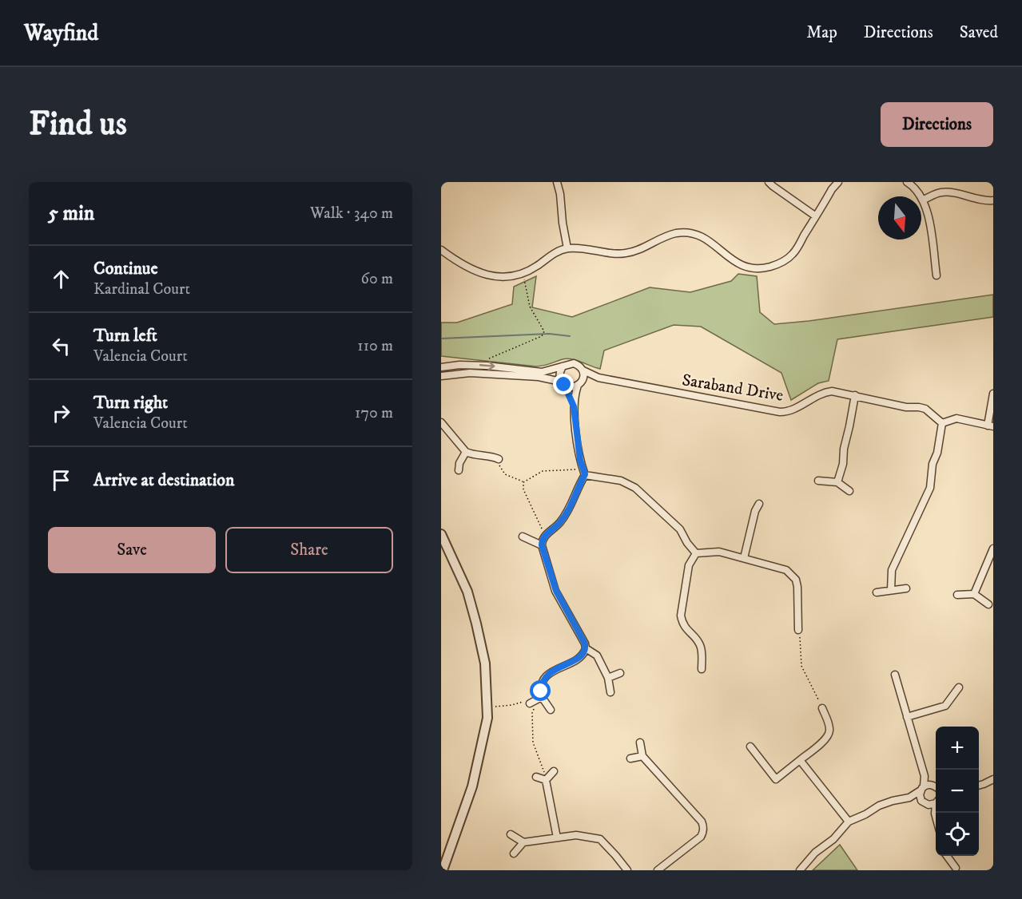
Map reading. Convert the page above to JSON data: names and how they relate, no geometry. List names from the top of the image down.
{
  "streets": {
    "street": ["Saraband Drive"]
  },
  "north": "bottom",
  "page": {
    "header": "Wayfind",
    "nav": ["Map", "Directions", "Saved"],
    "buttons": [
      "Directions",
      ["Save", "Share"]
    ],
    "title": "Find us",
    "heading": ["5 min", "Walk · 340 m"],
    "list": [
      ["Continue", "Kardinal Court", "60 m"],
      ["Turn left", "Valencia Court", "110 m"],
      ["Turn right", "Valencia Court", "170 m"],
      "Arrive at destination"
    ],
    "map_buttons": ["+", "−"]
  }
}
